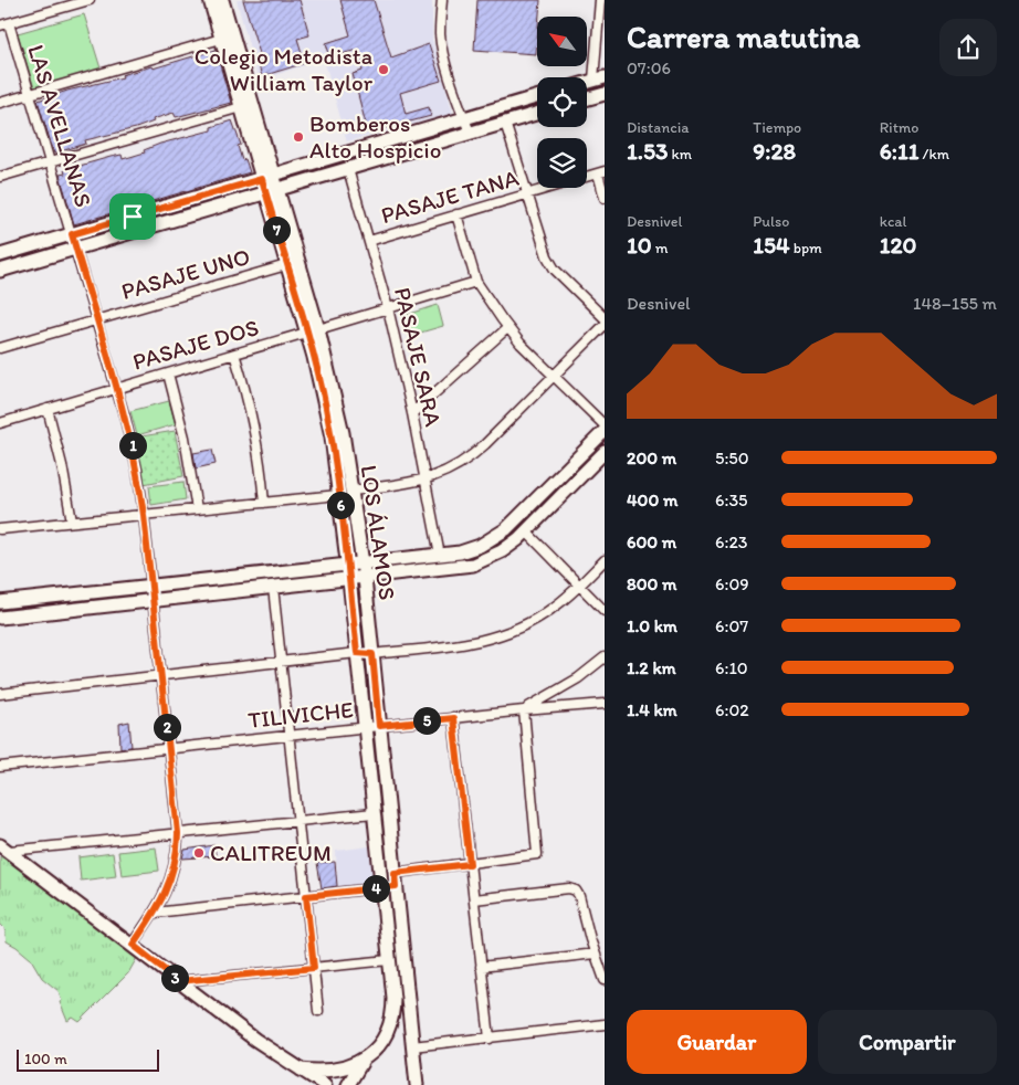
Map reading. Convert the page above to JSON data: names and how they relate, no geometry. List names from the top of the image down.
{
  "streets": {
    "street": [
      "LAS AVELLANAS",
      "PASAJE TANA",
      "PASAJE UNO",
      "PASAJE DOS",
      "PASAJE SARA",
      "LOS ÁLAMOS",
      "TILIVICHE"
    ]
  },
  "crossings": [
    ["LAS AVELLANAS", "PASAJE UNO"],
    ["LAS AVELLANAS", "PASAJE DOS"],
    ["LAS AVELLANAS", "TILIVICHE"],
    ["PASAJE TANA", "PASAJE SARA"],
    ["PASAJE UNO", "LOS ÁLAMOS"],
    ["PASAJE DOS", "PASAJE SARA"],
    ["PASAJE DOS", "LOS ÁLAMOS"],
    ["LOS ÁLAMOS", "TILIVICHE"]
  ],
  "places": ["Colegio Metodista William Taylor", "Bomberos Alto Hospicio", "CALITREUM"],
  "scale_bar": "100 m",
  "north": "top left",
  "page": {
    "heading": ["Carrera matutina", "07:06"],
    "stats": [
      ["Distancia", "1.53 km"],
      ["Tiempo", "9:28"],
      ["Ritmo", "6:11 /km"],
      ["Desnivel", "10 m"],
      ["Pulso", "154 bpm"],
      ["kcal", "120"]
    ],
    "pins": [
      "7",
      "1",
      "6",
      "5",
      "2",
      "4",
      "3"
    ],
    "chart": ["Desnivel", "148–155 m"],
    "list": [
      {
        "name": "200 m",
        "note": "5:50"
      },
      {
        "name": "400 m",
        "note": "6:35"
      },
      {
        "name": "600 m",
        "note": "6:23"
      },
      {
        "name": "800 m",
        "note": "6:09"
      },
      {
        "name": "1.0 km",
        "note": "6:07"
      },
      {
        "name": "1.2 km",
        "note": "6:10"
      },
      {
        "name": "1.4 km",
        "note": "6:02"
      }
    ],
    "buttons": ["Guardar", "Compartir"],
    "scale": "100 m"
  }
}
